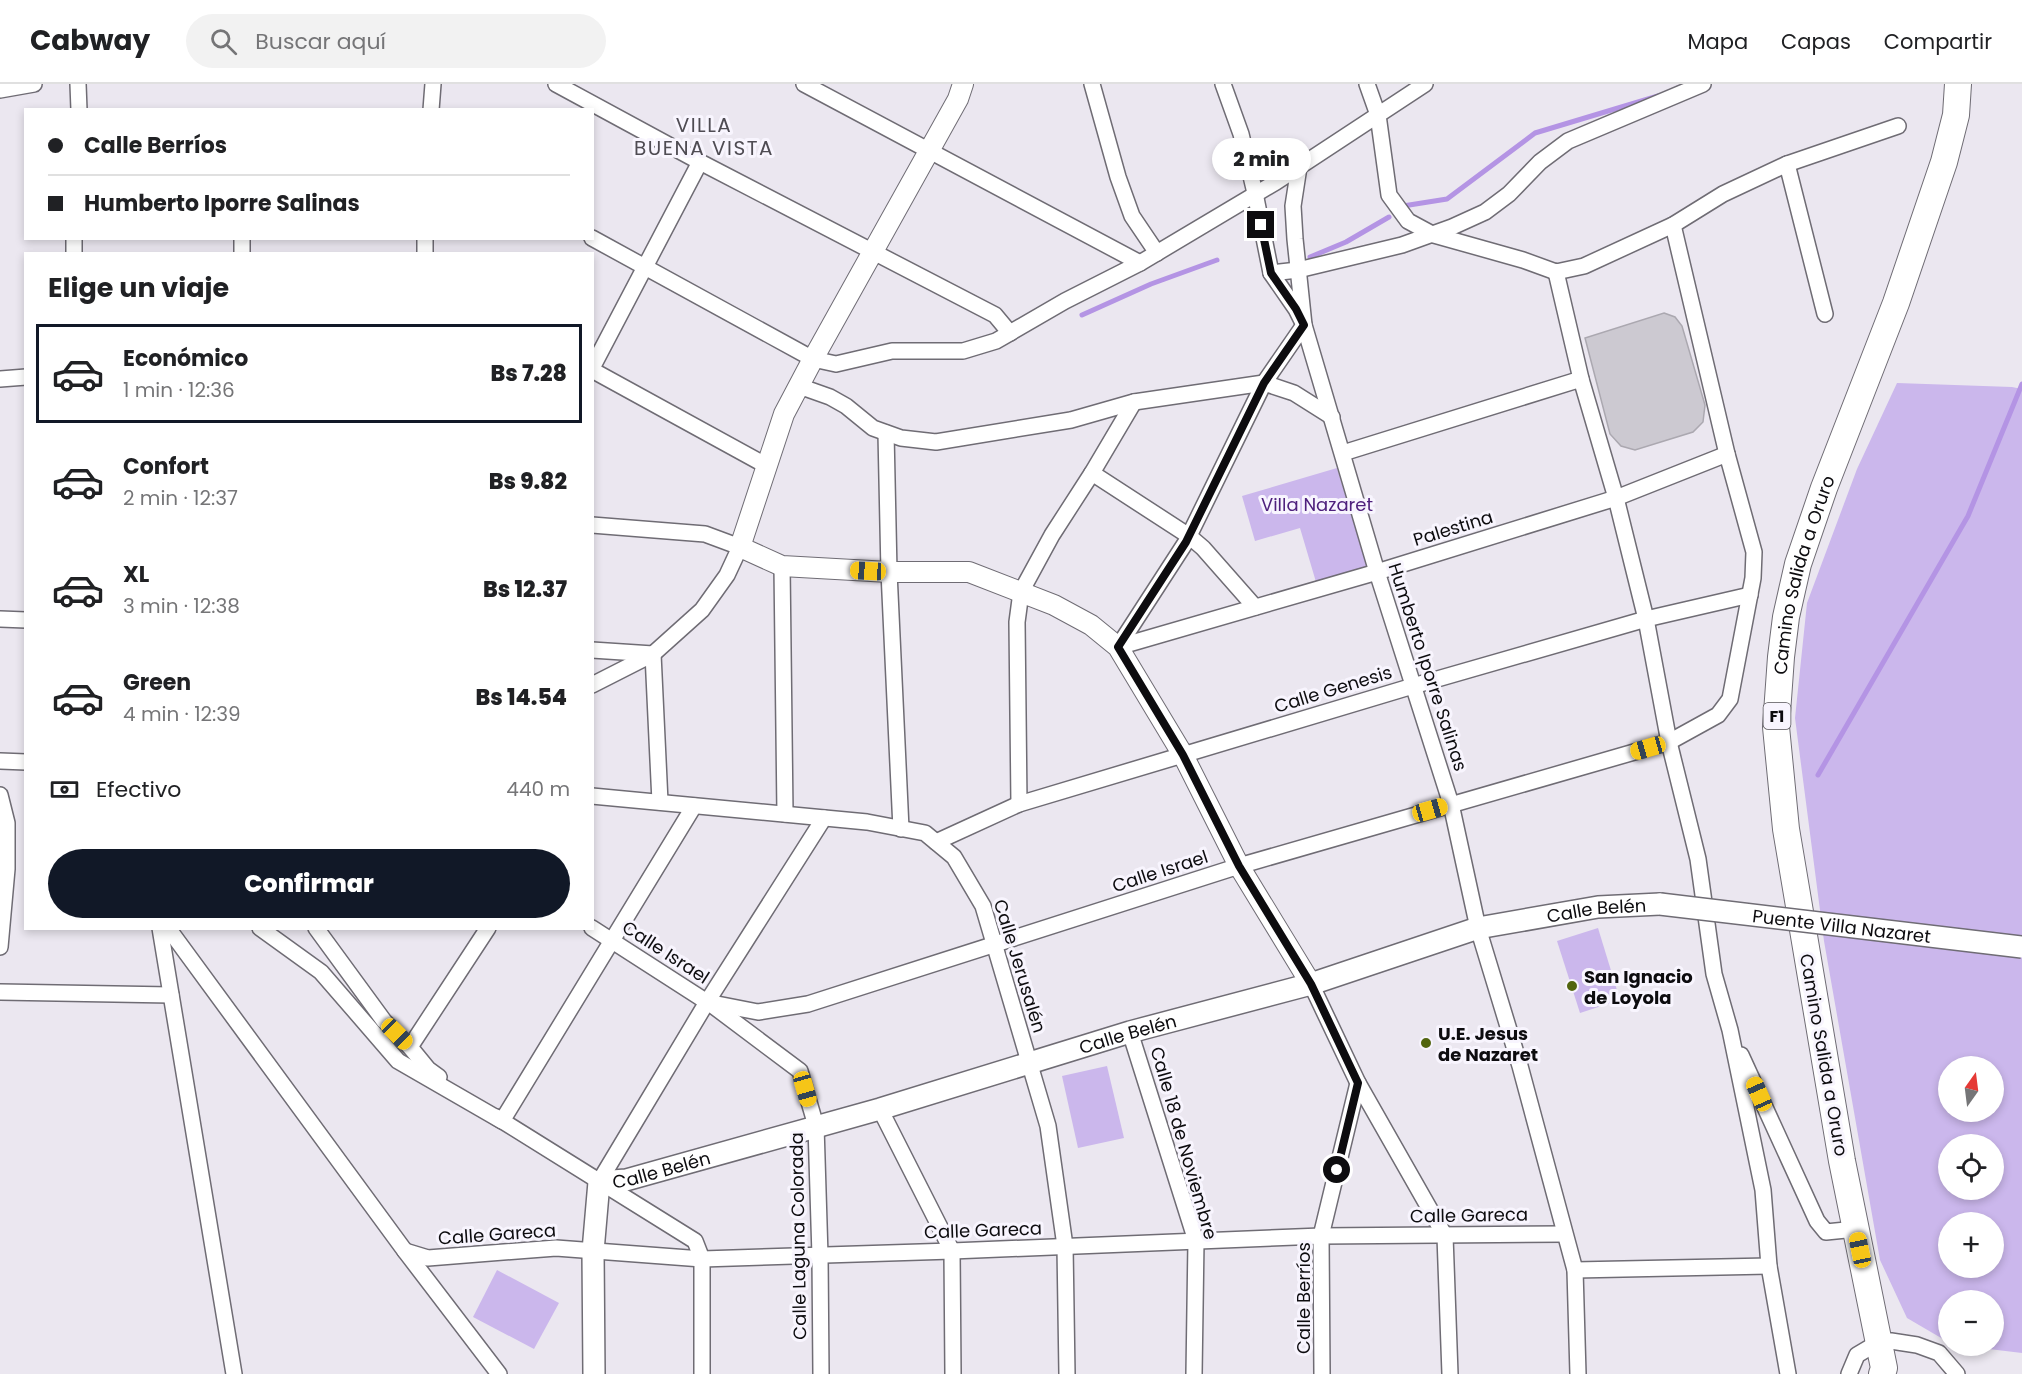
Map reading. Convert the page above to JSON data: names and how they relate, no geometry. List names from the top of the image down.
{
  "streets": {
    "highway": ["Camino Salida a Oruro", "F1"],
    "main road": ["Calle Belén", "Puente Villa Nazaret"],
    "street": [
      "Palestina",
      "Humberto Iporre Salinas",
      "Calle Genesis",
      "Calle Israel",
      "Calle Jerusalén",
      "Calle 18 de Noviembre",
      "Calle Gareca",
      "Calle Laguna Colorada",
      "Calle Berríos"
    ]
  },
  "crossings": [
    ["Palestina", "Humberto Iporre Salinas"],
    ["Palestina", "Calle Israel"],
    ["Humberto Iporre Salinas", "Calle Genesis"],
    ["Humberto Iporre Salinas", "Calle Israel"],
    ["Humberto Iporre Salinas", "Calle Belén"],
    ["Humberto Iporre Salinas", "Calle Gareca"],
    ["Calle Genesis", "Calle Israel"],
    ["Calle Genesis", "Calle Jerusalén"],
    ["Calle Israel", "Calle Jerusalén"],
    ["Calle Israel", "Calle Laguna Colorada"],
    ["Calle Belén", "Puente Villa Nazaret"],
    ["Calle Belén", "Calle Jerusalén"],
    ["Calle Belén", "Calle 18 de Noviembre"],
    ["Calle Belén", "Calle Laguna Colorada"],
    ["Calle Jerusalén", "Calle Gareca"],
    ["Calle 18 de Noviembre", "Calle Gareca"],
    ["Calle Gareca", "Calle Laguna Colorada"],
    ["Calle Gareca", "Calle Berríos"]
  ],
  "districts": ["VILLA BUENA VISTA"],
  "parks": ["Villa Nazaret"],
  "places": ["San Ignacio de Loyola", "U.E. Jesus de Nazaret"],
  "north": "top",
  "page": {
    "header": "Cabway",
    "search": "Buscar aquí",
    "nav": ["Mapa", "Capas", "Compartir"],
    "banner": ["Calle Berríos", "Humberto Iporre Salinas"],
    "bubble": "2 min",
    "heading": "Elige un viaje",
    "list": [
      {
        "name": "Económico",
        "note": "1 min · 12:36",
        "value": "Bs 7.28"
      },
      {
        "name": "Confort",
        "note": "2 min · 12:37",
        "value": "Bs 9.82"
      },
      {
        "name": "XL",
        "note": "3 min · 12:38",
        "value": "Bs 12.37"
      },
      {
        "name": "Green",
        "note": "4 min · 12:39",
        "value": "Bs 14.54"
      }
    ],
    "pay": ["Efectivo", "440 m"],
    "buttons": "Confirmar",
    "map_buttons": ["+", "−"]
  }
}
